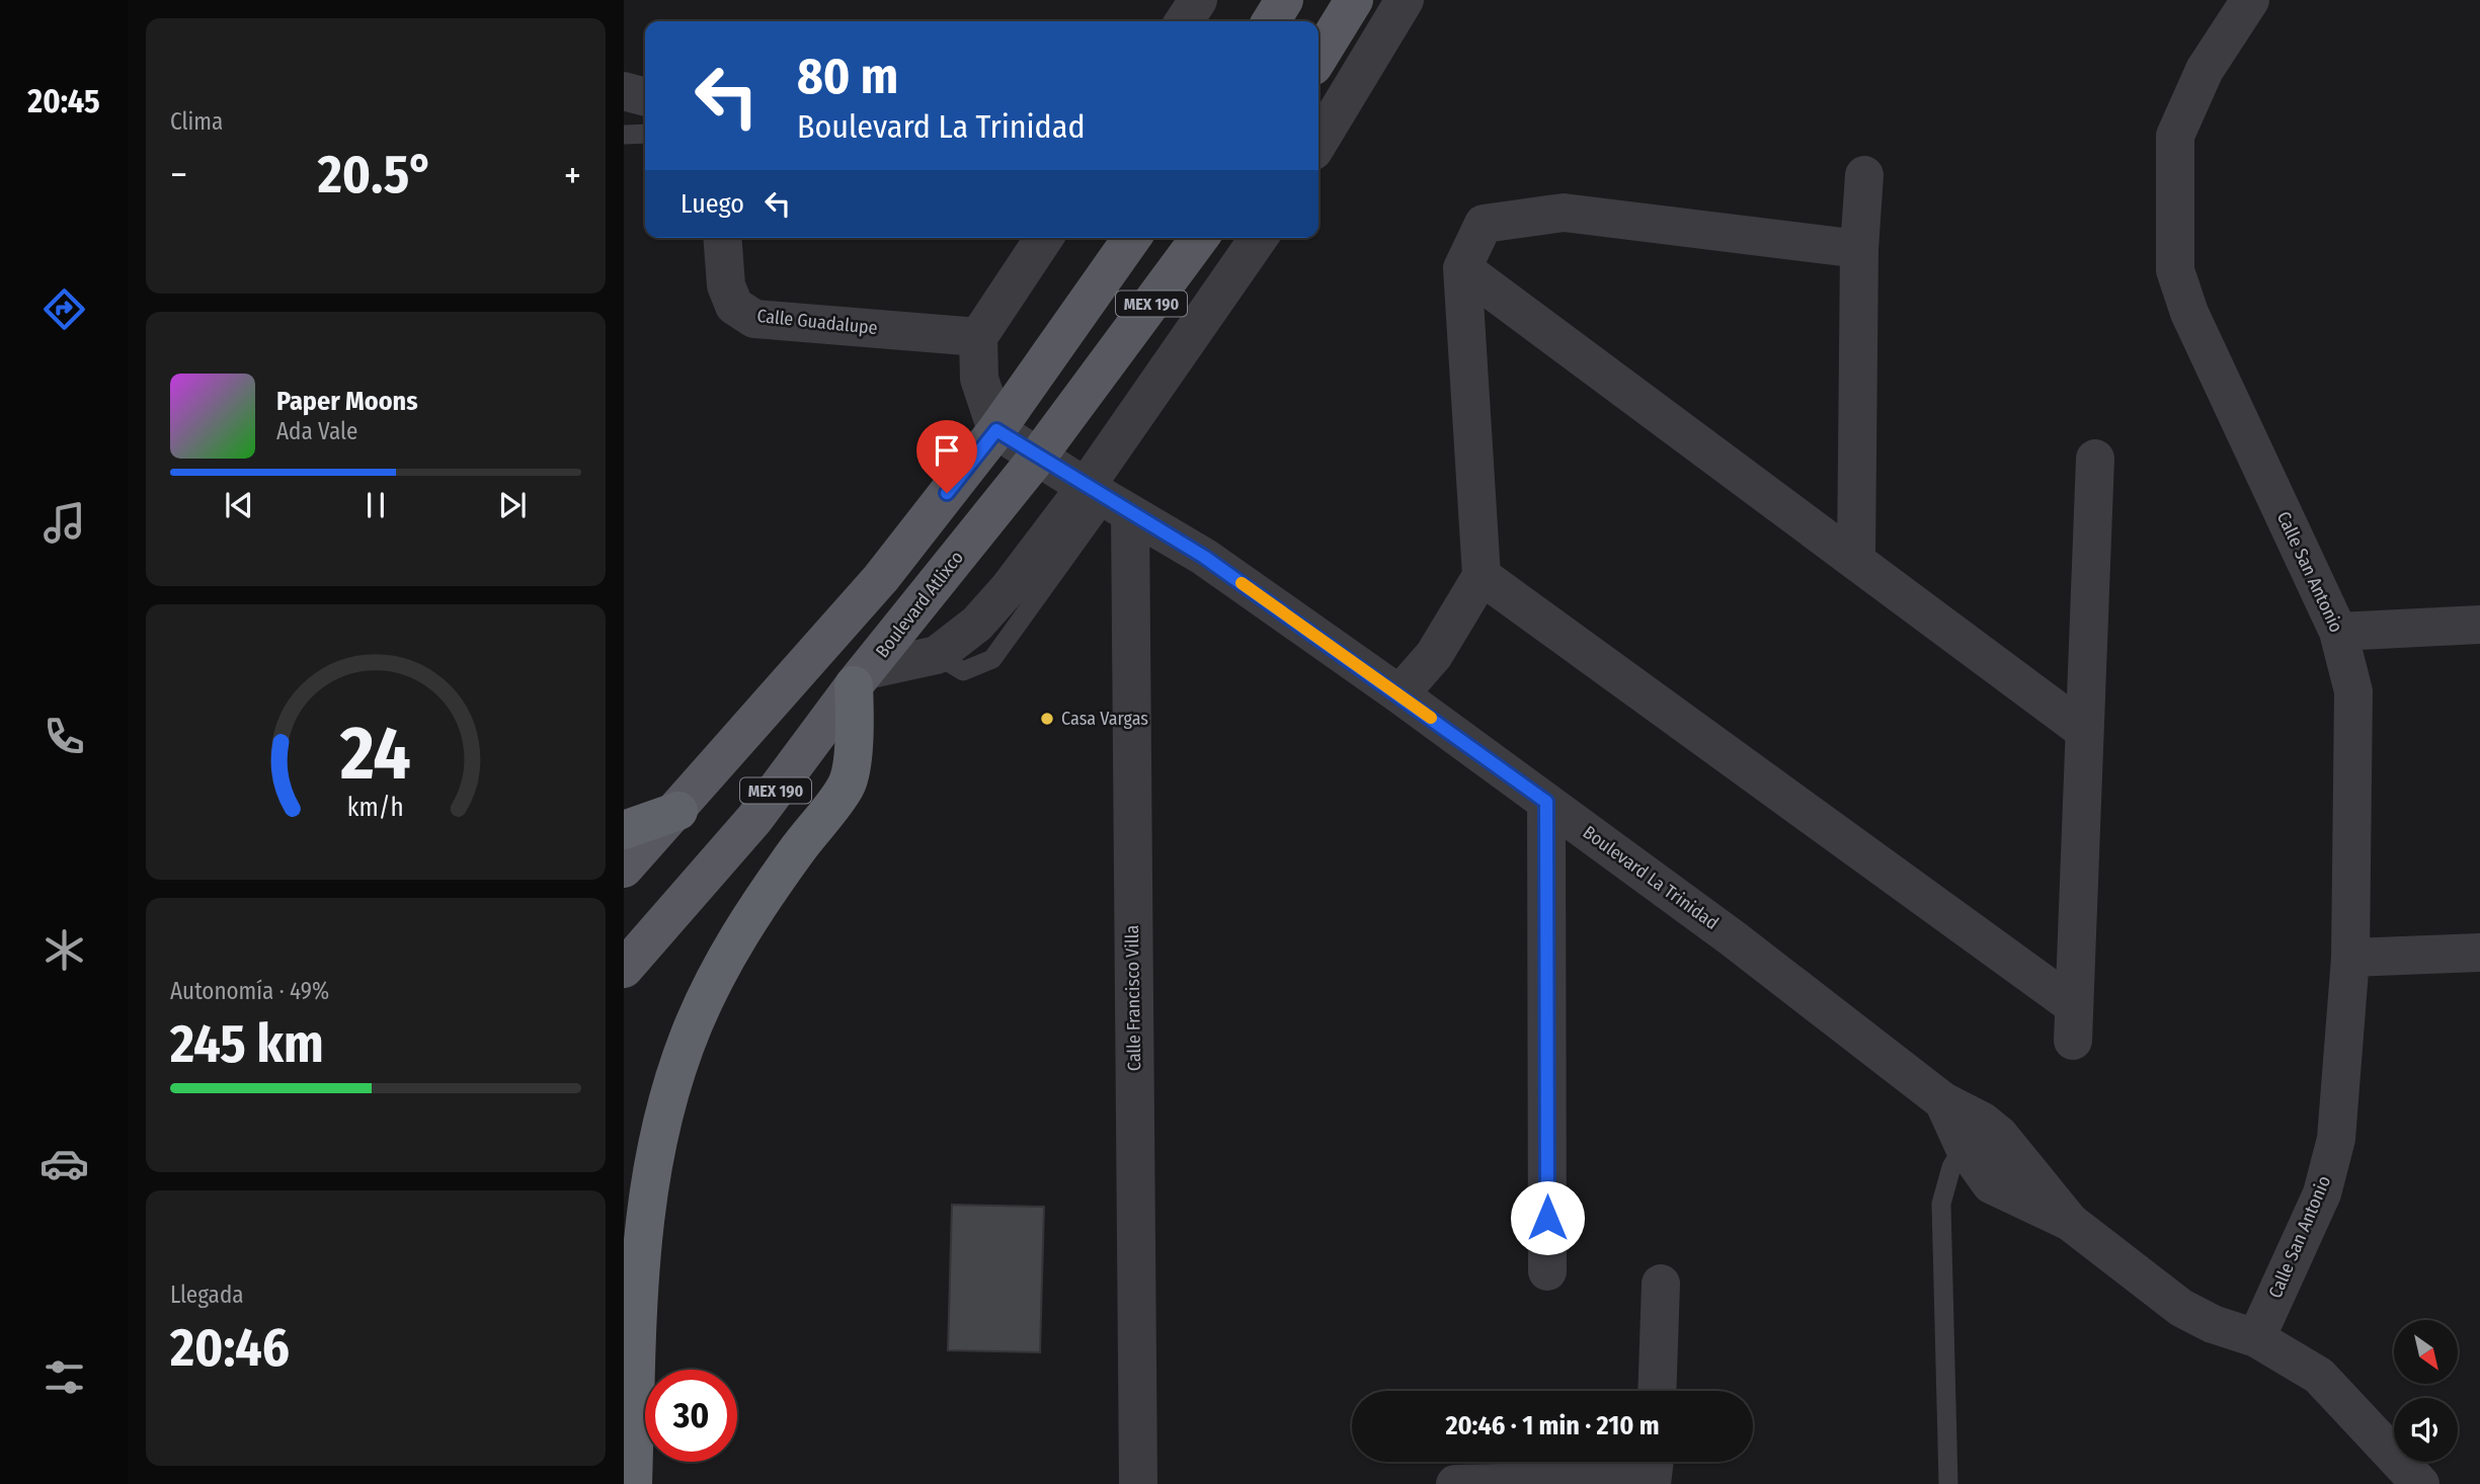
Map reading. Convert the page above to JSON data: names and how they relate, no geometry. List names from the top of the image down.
{
  "streets": {
    "main road": ["MEX 190", "Boulevard Atlixco"],
    "street": [
      "Calle Guadalupe",
      "Calle San Antonio",
      "Boulevard La Trinidad",
      "Calle Francisco Villa"
    ]
  },
  "crossings": [
    ["MEX 190", "Boulevard La Trinidad"],
    ["Calle San Antonio", "Boulevard La Trinidad"],
    ["Boulevard Atlixco", "Boulevard La Trinidad"],
    ["Boulevard La Trinidad", "Calle Francisco Villa"]
  ],
  "places": ["Casa Vargas"],
  "north": "bottom right",
  "page": {
    "tabs": "20:45",
    "tile": [
      "Clima",
      ["Autonomía · 49%", "245 km"],
      ["Llegada", "20:46"]
    ],
    "turn": ["80 m", "Boulevard La Trinidad"],
    "heat": ["−", "20.5°", "+"],
    "then": "Luego",
    "song": ["Paper Moons", "Ada Vale"],
    "limit": "30",
    "trip": "20:46 · 1 min · 210 m",
    "gauge": ["24", "km/h"]
  }
}
